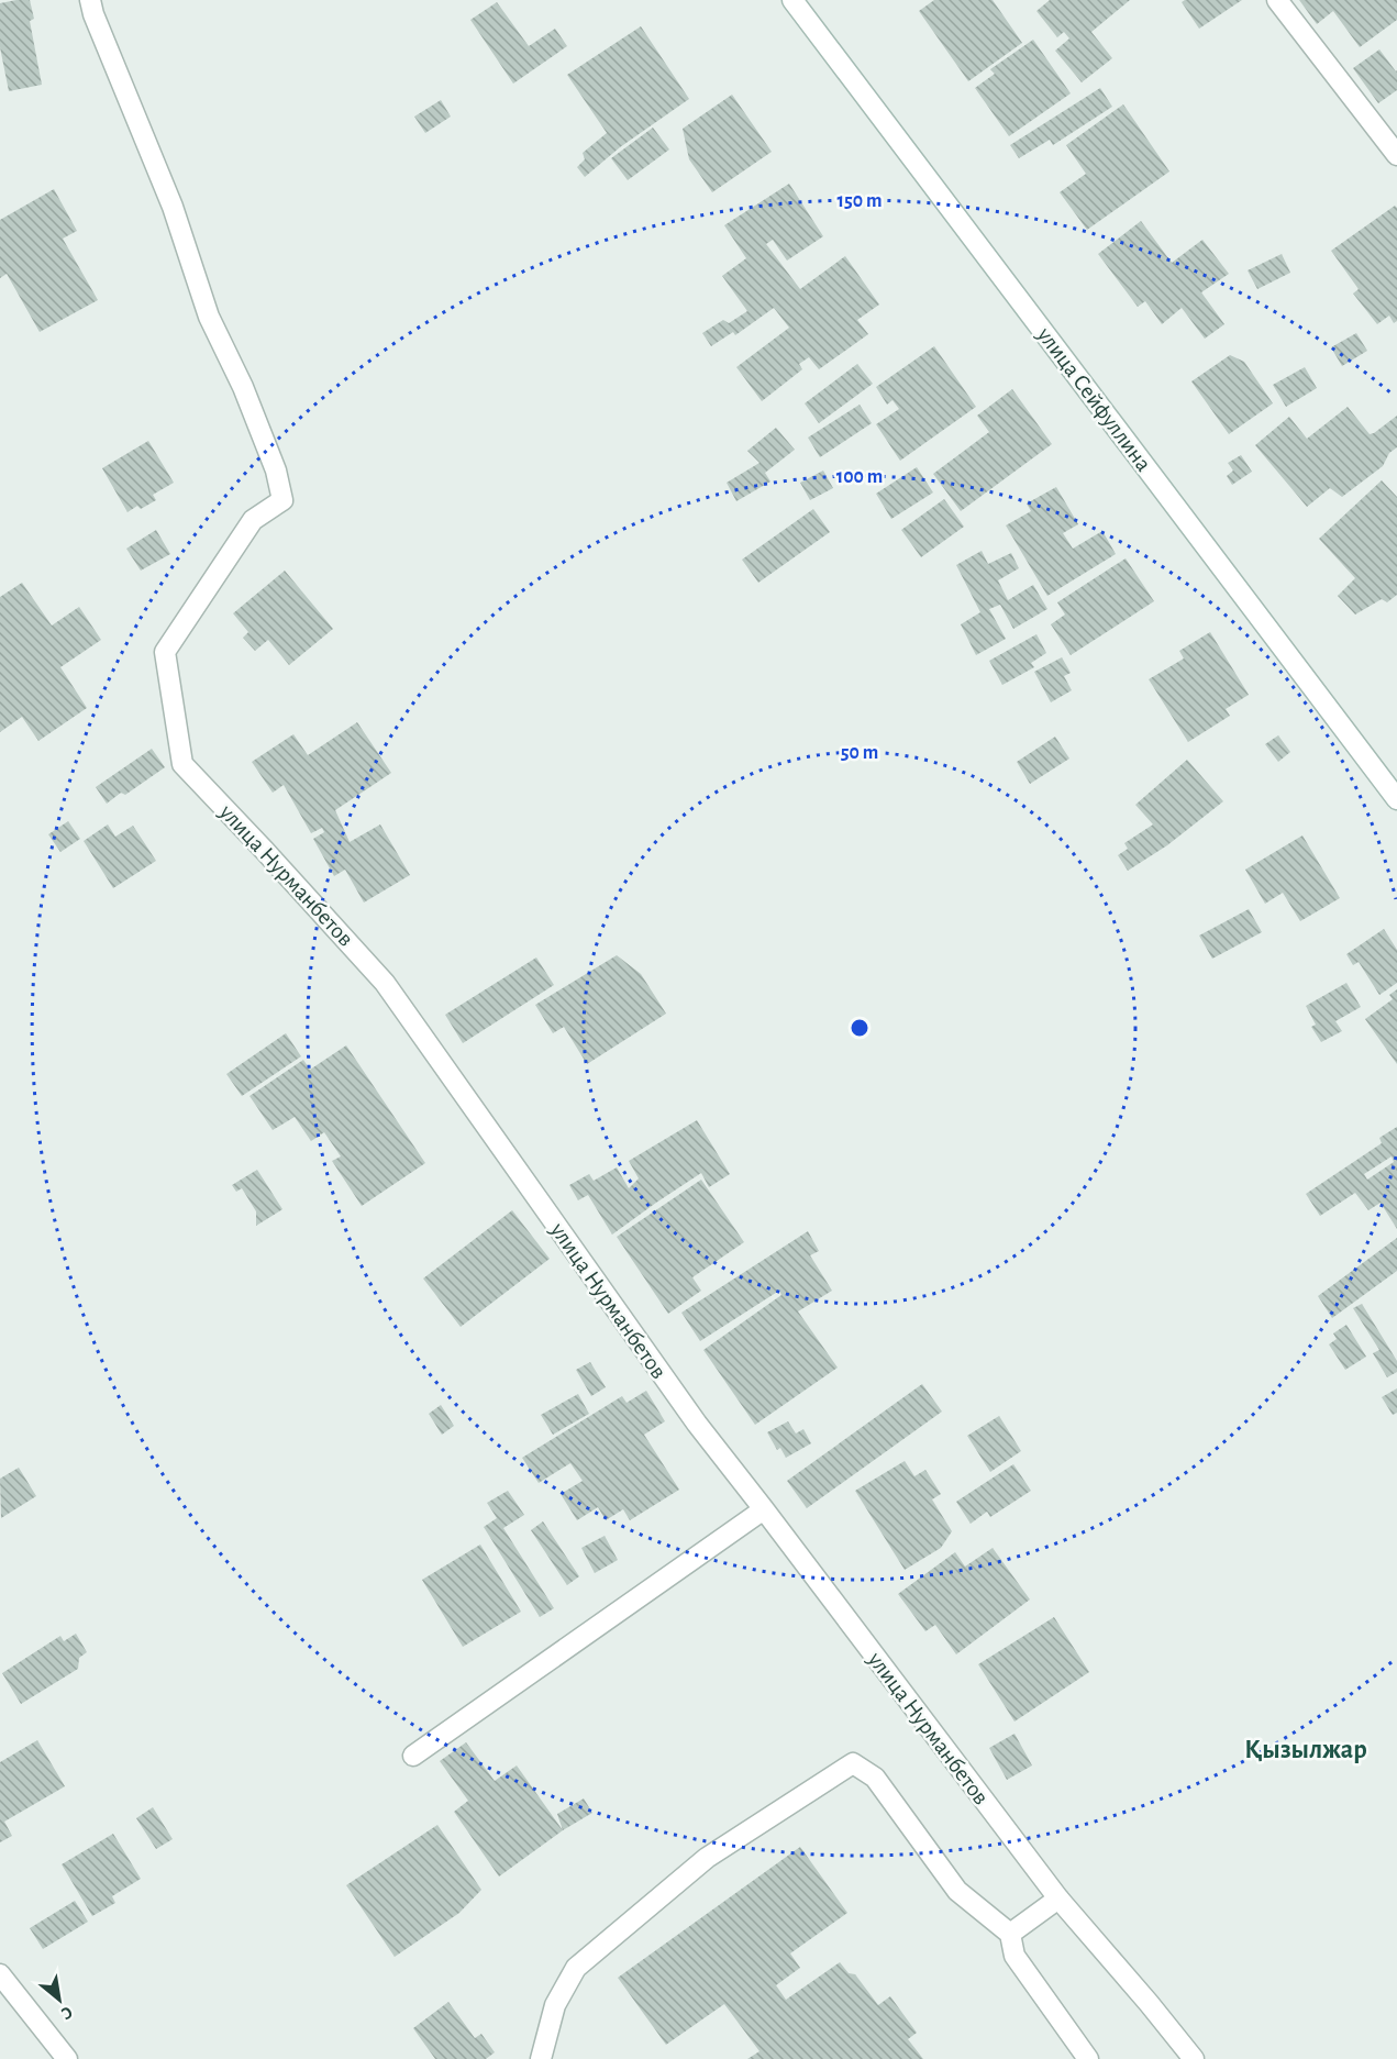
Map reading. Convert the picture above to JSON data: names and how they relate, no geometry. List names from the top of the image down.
{
  "streets": {
    "street": ["улица Сейфуллина", "улица Нурманбетов"]
  },
  "districts": ["Қызылжар"],
  "north": "bottom right",
  "rings": ["150 m", "100 m", "50 m"]
}
